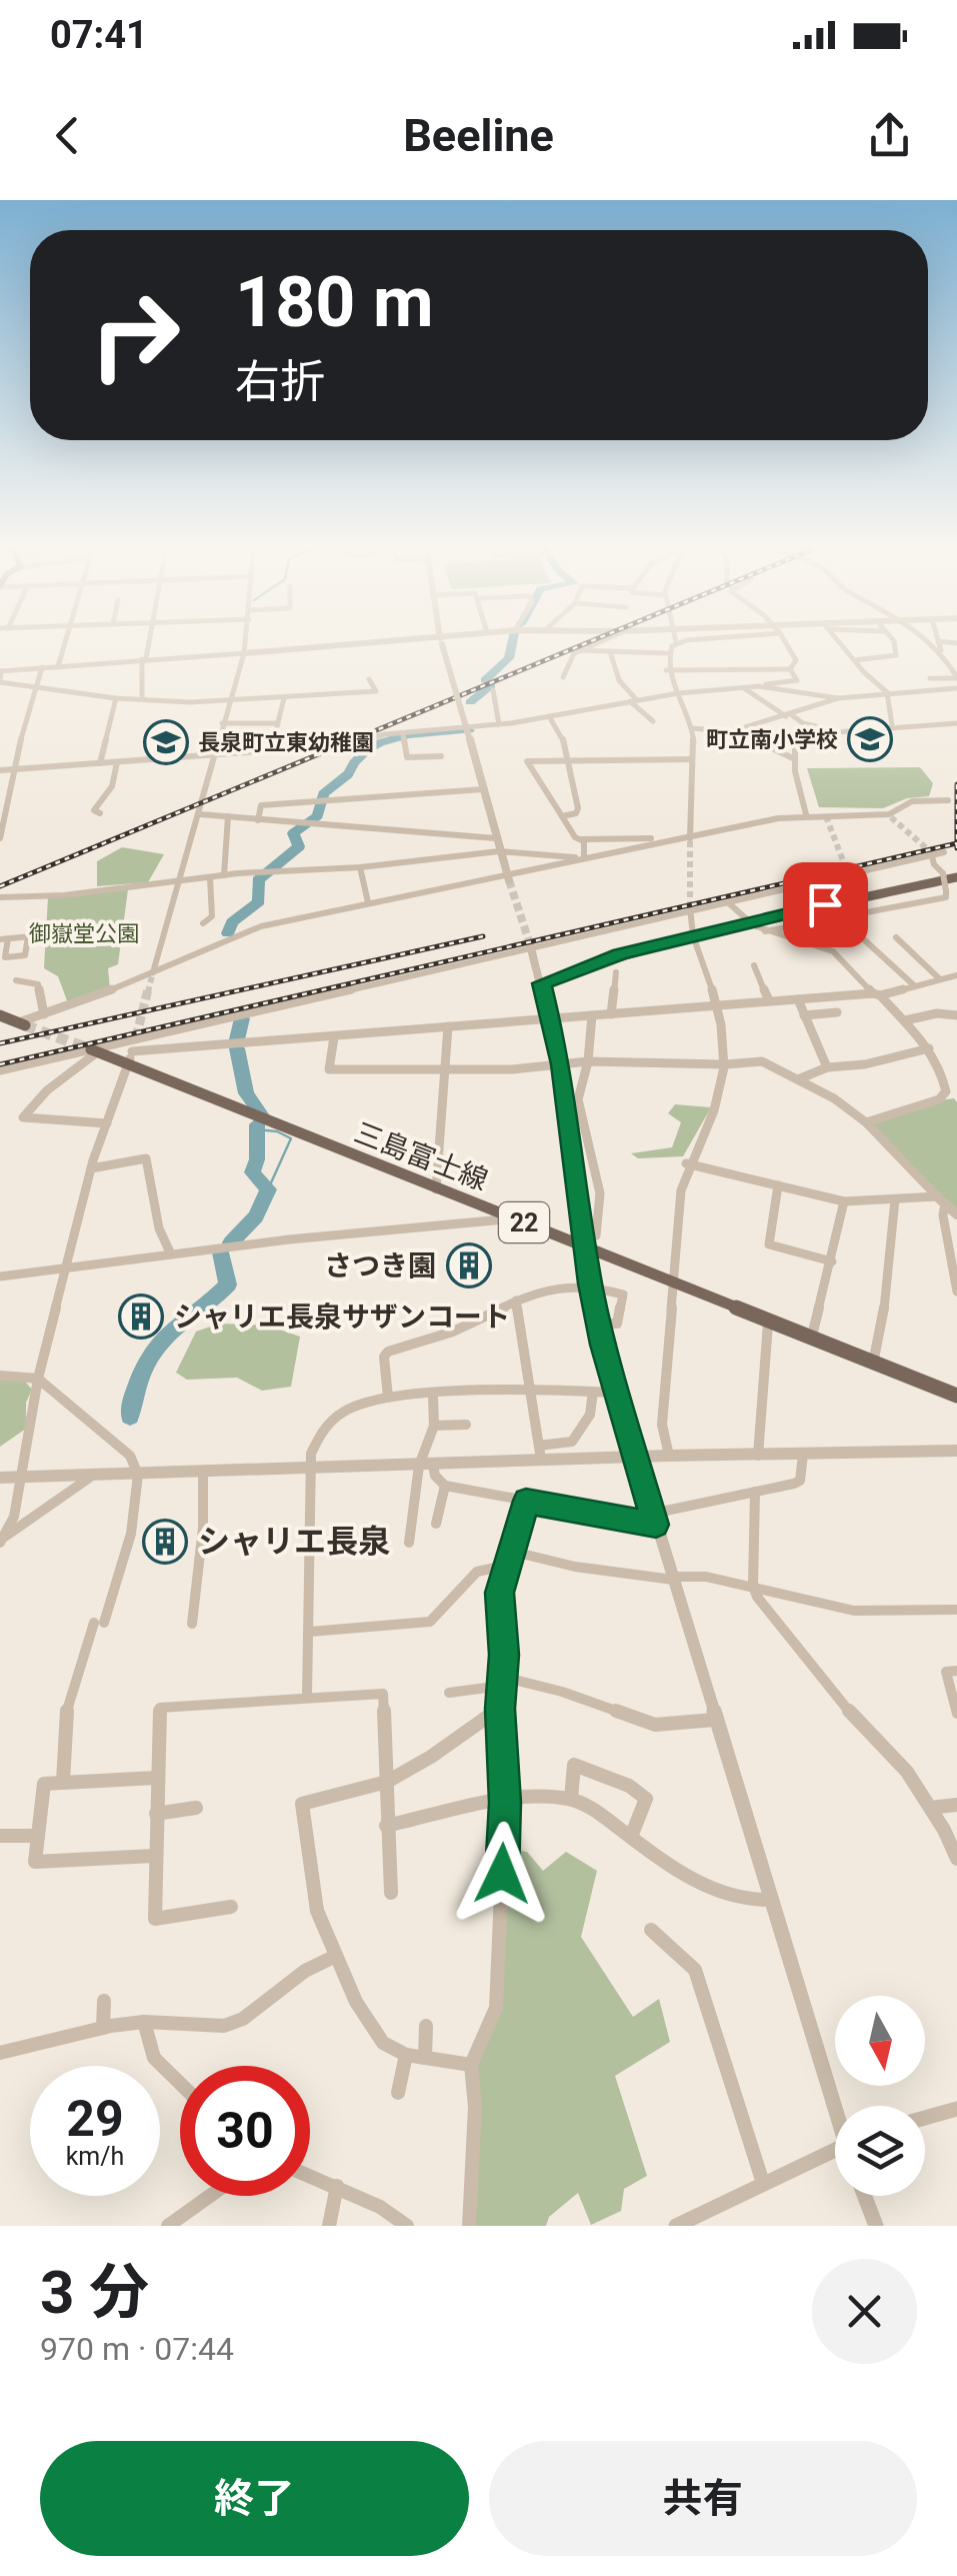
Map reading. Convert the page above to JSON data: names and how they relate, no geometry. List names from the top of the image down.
{
  "streets": {
    "main road": ["三島富士線", "22"]
  },
  "parks": ["御嶽堂公園"],
  "places": {
    "school or university": ["町立南小学校", "長泉町立東幼稚園"],
    "building": ["さつき園", "シャリエ長泉サザンコート", "シャリエ長泉"]
  },
  "north": "bottom",
  "page": {
    "status": "07:41",
    "header": "Beeline",
    "turn": ["180 m", "右折"],
    "speed": "29 km/h",
    "limit": "30",
    "heading": ["3 分", "970 m · 07:44"],
    "buttons": ["終了", "共有"]
  }
}
